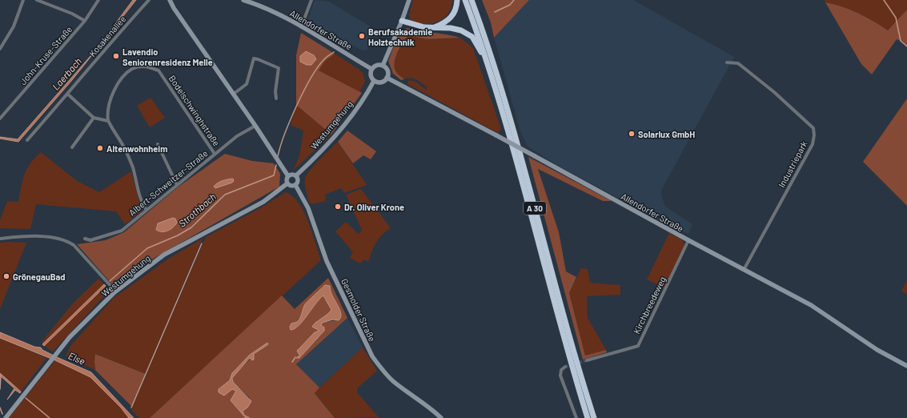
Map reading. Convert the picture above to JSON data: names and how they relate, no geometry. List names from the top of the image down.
{
  "streets": {
    "highway": ["A 30"],
    "main road": ["Allendorfer Straße", "Westumgehung", "Gesmolder Straße"],
    "street": [
      "Kosakenallee",
      "John-Kruse-Straße",
      "Bodelschwinghstraße",
      "Industriepark",
      "Albert-Schweitzer-Straße",
      "Kirchbreedeweg"
    ]
  },
  "crossings": [
    ["Allendorfer Straße", "Westumgehung"],
    ["Allendorfer Straße", "Industriepark"],
    ["Allendorfer Straße", "Kirchbreedeweg"],
    ["Bodelschwinghstraße", "Albert-Schweitzer-Straße"],
    ["Westumgehung", "Gesmolder Straße"]
  ],
  "water": ["Laerbach", "Strothbach", "Else"],
  "places": [
    "Berufsakademie Holztechnik",
    "Lavendio Seniorenresidenz Melle",
    "Solarlux GmbH",
    "Altenwohnheim",
    "Dr. Oliver Krone",
    "GrönegauBad"
  ]
}
